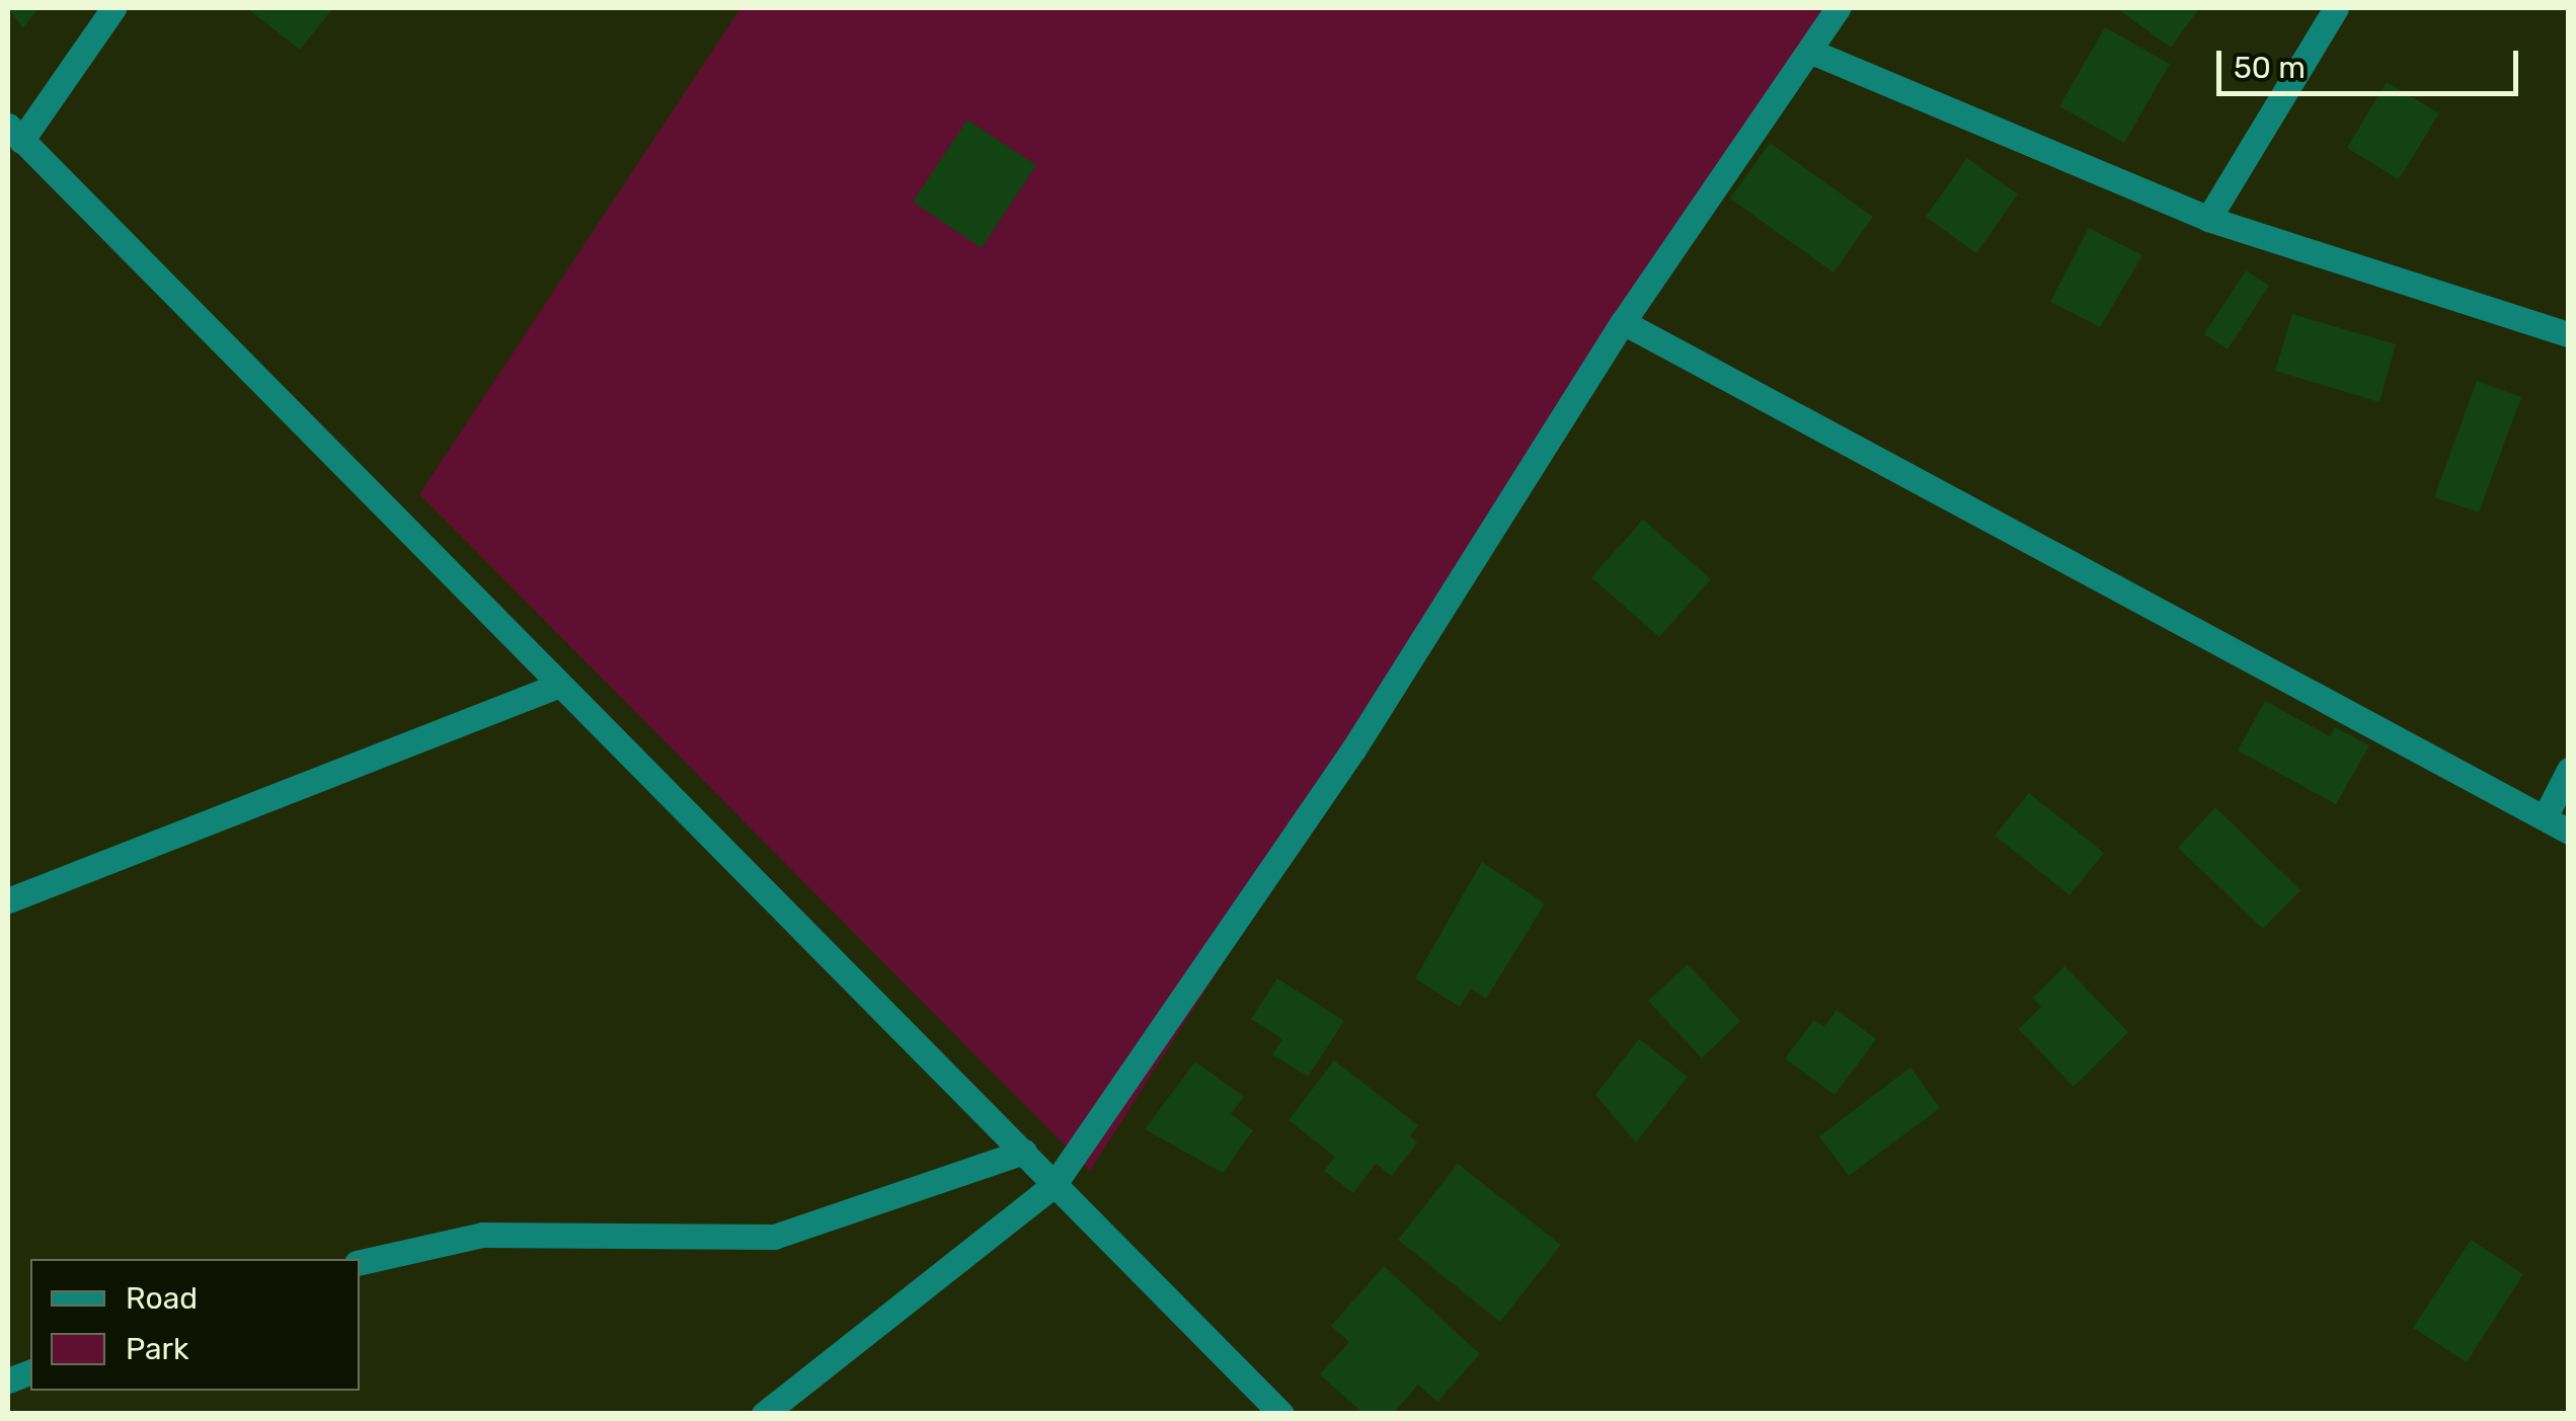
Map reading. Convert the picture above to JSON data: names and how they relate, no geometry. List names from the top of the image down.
{
  "legend": ["Road", "Park"],
  "scale_bar": "50 m"
}
